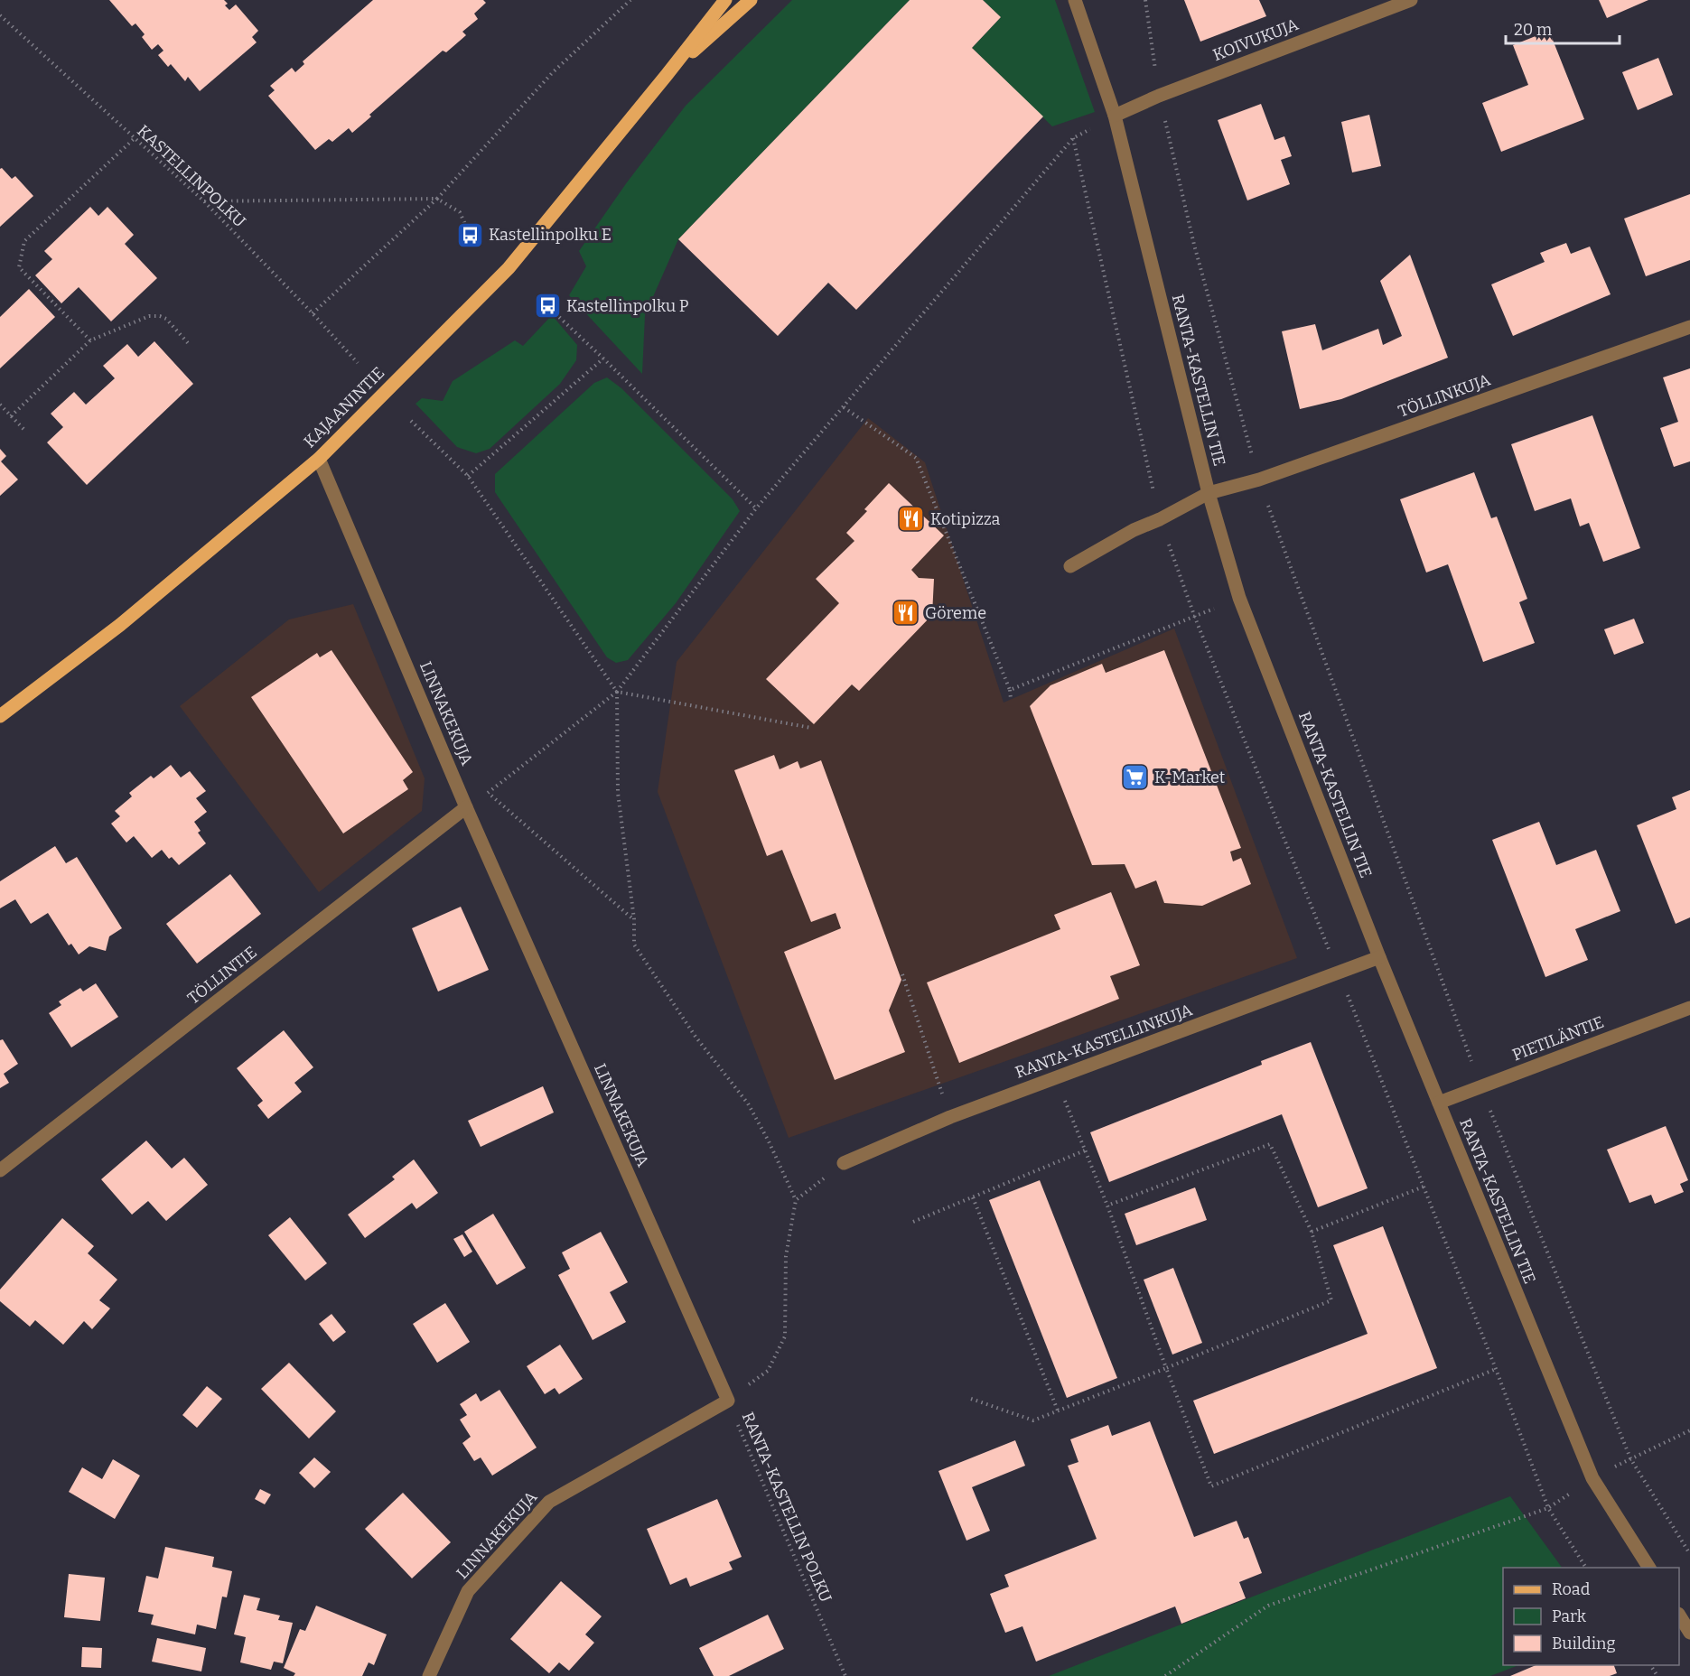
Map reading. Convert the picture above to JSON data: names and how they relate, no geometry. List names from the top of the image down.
{
  "streets": {
    "main road": ["KAJAANINTIE"],
    "street": [
      "KOIVUKUJA",
      "RANTA-KASTELLIN TIE",
      "TÖLLINKUJA",
      "LINNAKEKUJA",
      "TÖLLINTIE",
      "PIETILÄNTIE",
      "RANTA-KASTELLINKUJA"
    ],
    "path": ["KASTELLINPOLKU", "RANTA-KASTELLIN POLKU"]
  },
  "crossings": [
    ["KOIVUKUJA", "RANTA-KASTELLIN TIE"],
    ["RANTA-KASTELLIN TIE", "TÖLLINKUJA"],
    ["RANTA-KASTELLIN TIE", "PIETILÄNTIE"],
    ["RANTA-KASTELLIN TIE", "RANTA-KASTELLINKUJA"],
    ["KAJAANINTIE", "LINNAKEKUJA"],
    ["LINNAKEKUJA", "TÖLLINTIE"],
    ["LINNAKEKUJA", "RANTA-KASTELLIN POLKU"]
  ],
  "places": {
    "bus stop": ["Kastellinpolku E", "Kastellinpolku P"],
    "restaurant": ["Kotipizza", "Göreme"],
    "supermarket": ["K-Market"]
  },
  "legend": ["Road", "Park", "Building"],
  "scale_bar": "20 m"
}
